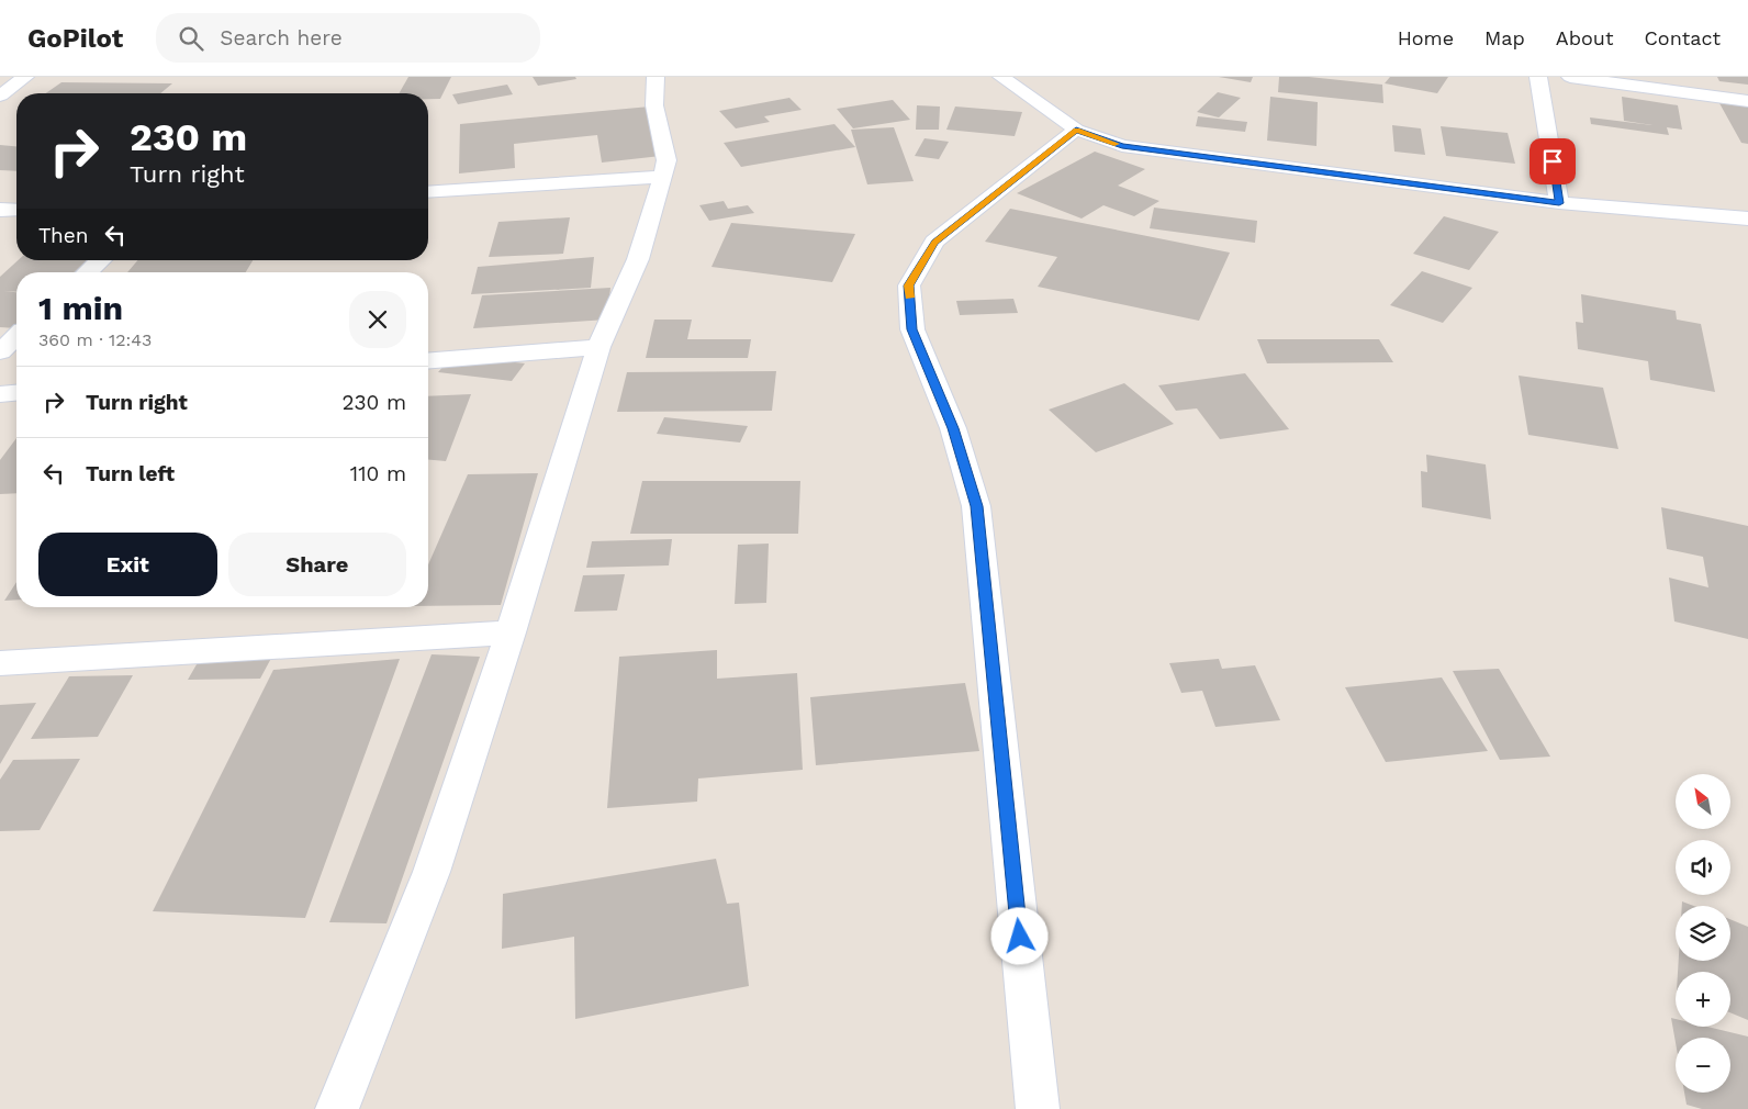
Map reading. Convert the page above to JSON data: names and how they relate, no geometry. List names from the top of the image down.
{
  "north": "top left",
  "page": {
    "header": "GoPilot",
    "search": "Search here",
    "nav": [
      "Home",
      "Map",
      "About",
      "Contact"
    ],
    "turn": ["230 m", "Turn right"],
    "then": "Then",
    "heading": ["1 min", "360 m · 12:43"],
    "list": [
      {
        "name": "Turn right",
        "value": "230 m"
      },
      {
        "name": "Turn left",
        "value": "110 m"
      }
    ],
    "buttons": ["Exit", "Share"],
    "map_buttons": ["+", "−"]
  }
}
